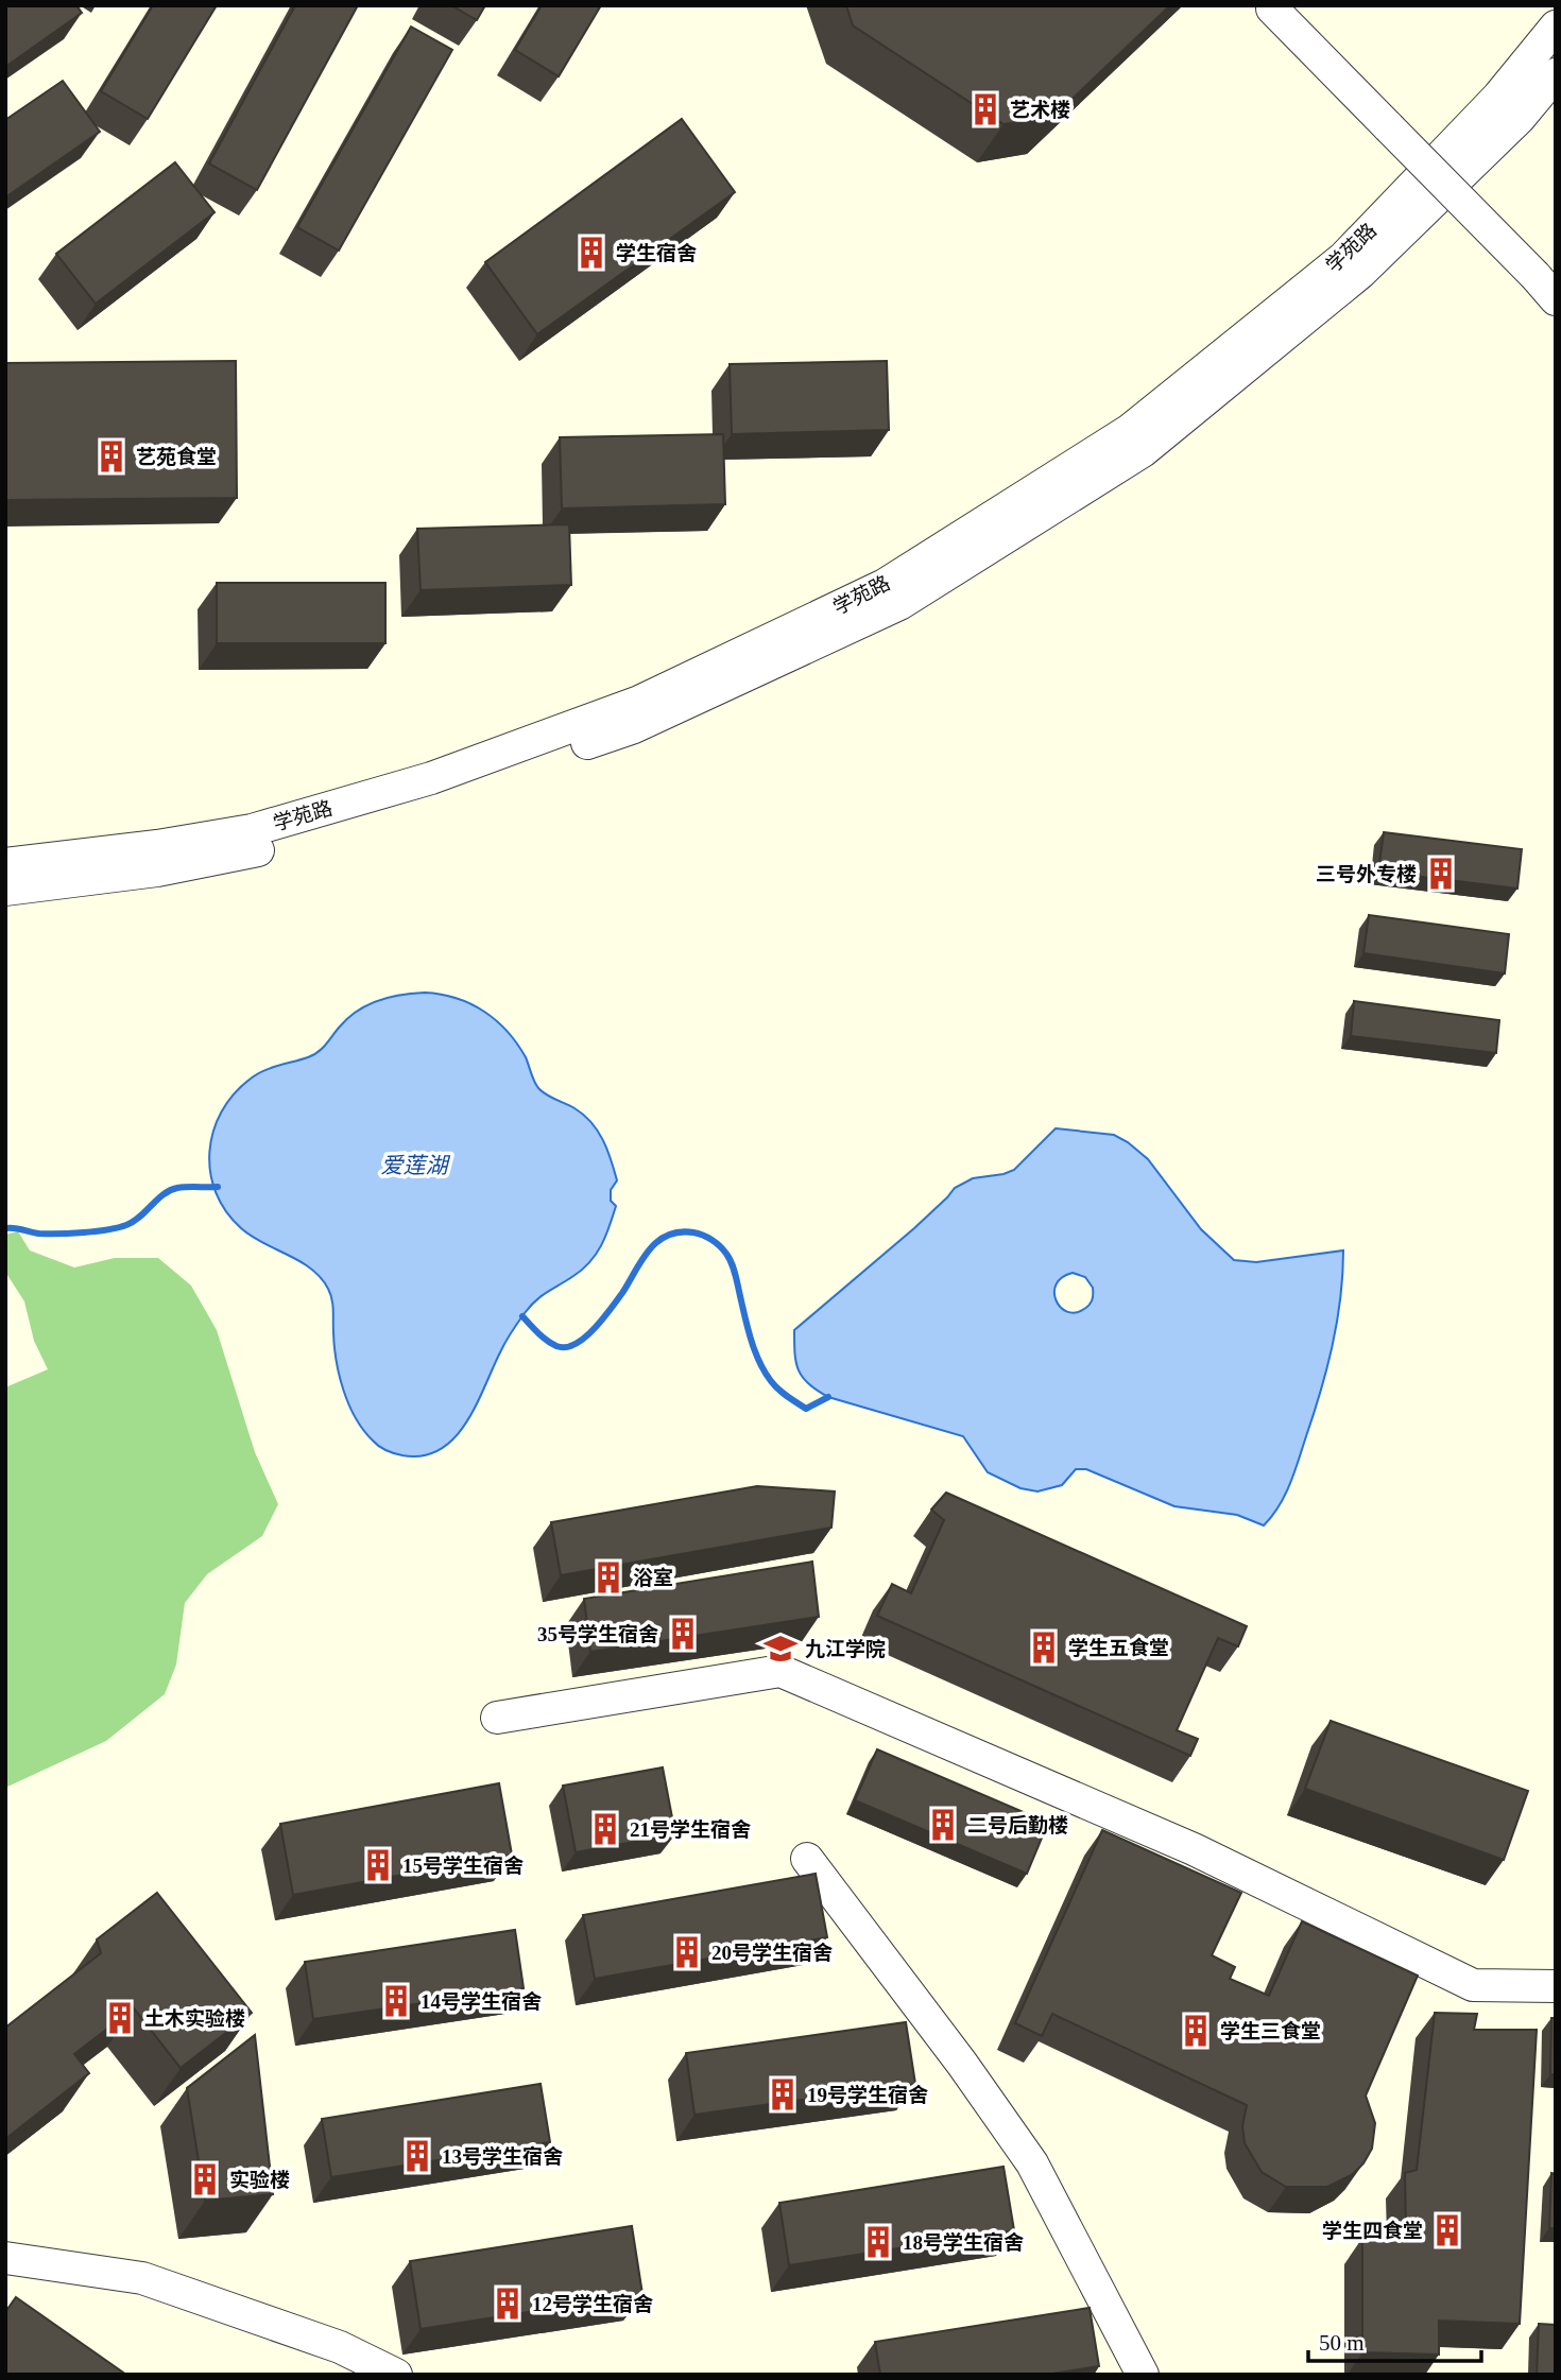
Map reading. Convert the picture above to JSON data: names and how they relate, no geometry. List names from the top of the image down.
{
  "streets": {
    "street": ["学苑路"]
  },
  "water": ["爱莲湖"],
  "places": {
    "building": [
      "艺术楼",
      "学生宿舍",
      "艺苑食堂",
      "三号外专楼",
      "浴室",
      "35号学生宿舍",
      "学生五食堂",
      "二号后勤楼",
      "21号学生宿舍",
      "15号学生宿舍",
      "20号学生宿舍",
      "14号学生宿舍",
      "土木实验楼",
      "学生三食堂",
      "19号学生宿舍",
      "13号学生宿舍",
      "实验楼",
      "学生四食堂",
      "18号学生宿舍",
      "12号学生宿舍"
    ],
    "school or university": ["九江学院"]
  },
  "scale_bar": "50 m"
}
